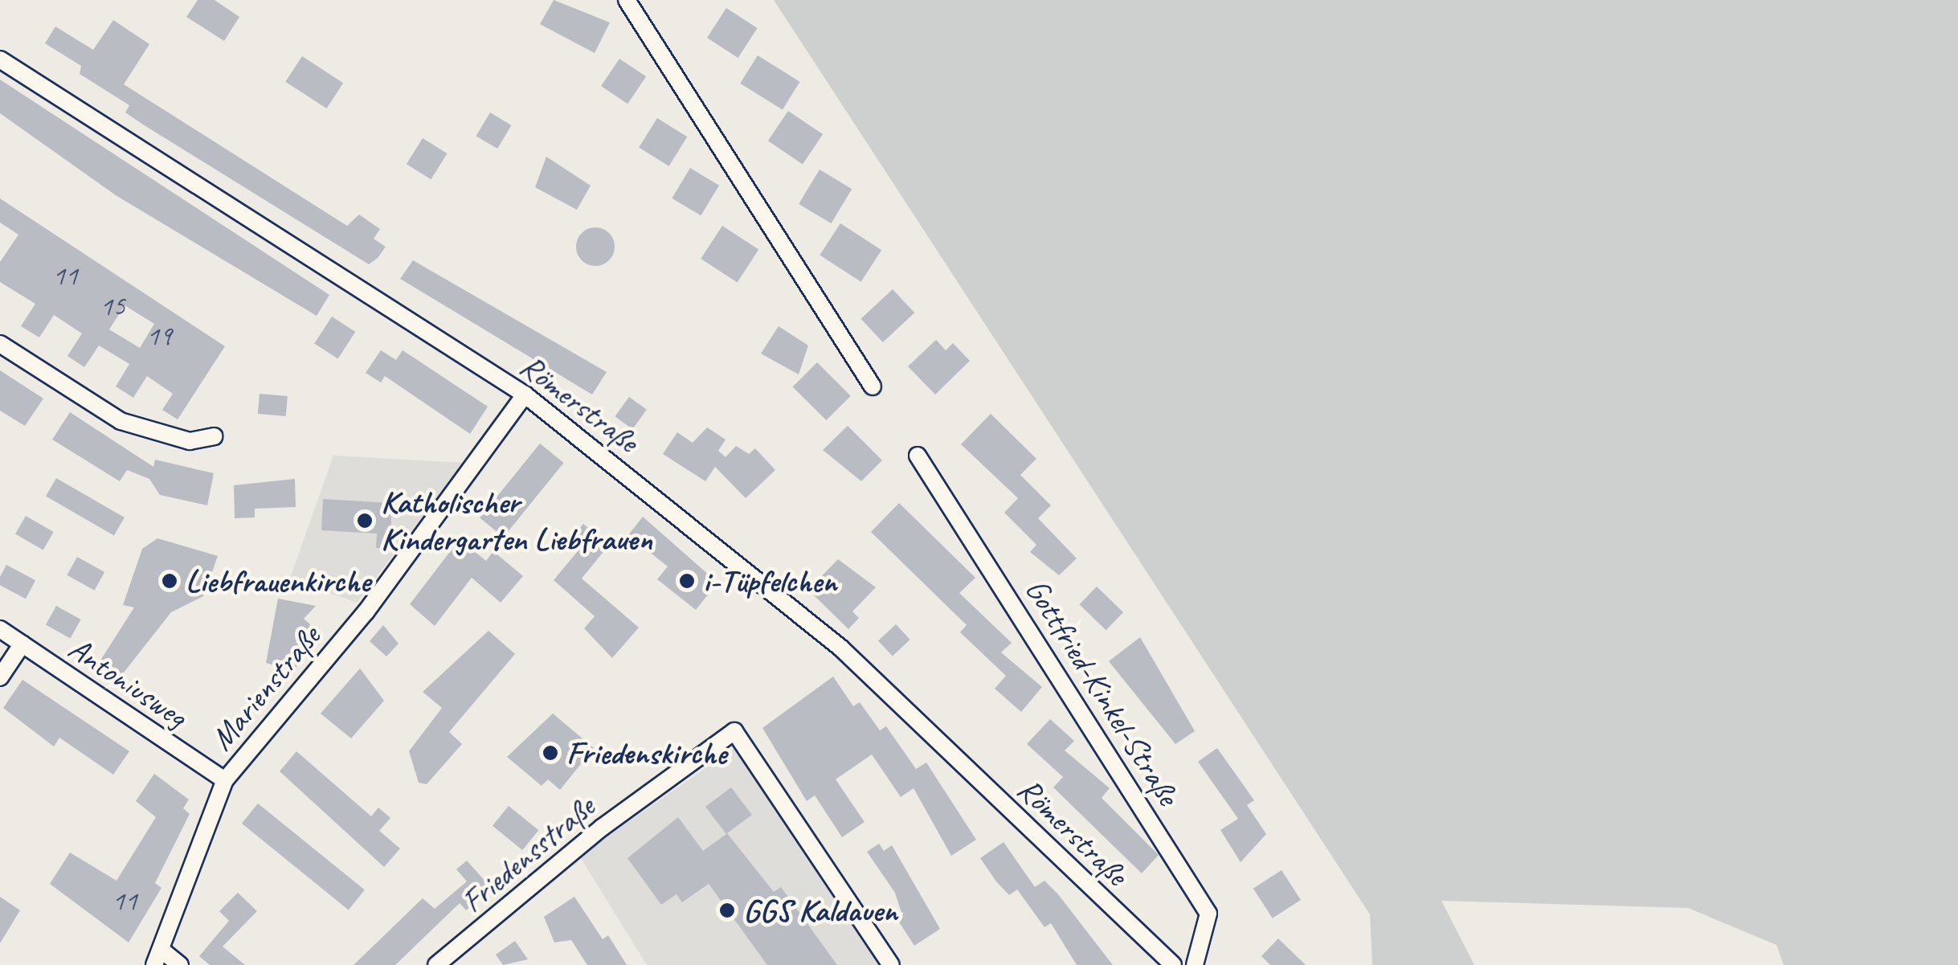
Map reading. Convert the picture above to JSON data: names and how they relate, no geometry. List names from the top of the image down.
{
  "streets": {
    "street": [
      "Römerstraße",
      "Antoniusweg",
      "Marienstraße",
      "Gottfried-Kinkel-Straße",
      "Friedensstraße"
    ]
  },
  "crossings": [
    ["Römerstraße", "Marienstraße"],
    ["Antoniusweg", "Marienstraße"]
  ],
  "places": [
    "Katholischer Kindergarten Liebfrauen",
    "Liebfrauenkirche",
    "i-Tüpfelchen",
    "Friedenskirche",
    "GGS Kaldauen"
  ],
  "house_numbers": [
    "11",
    "15",
    "19",
    "11"
  ]
}
